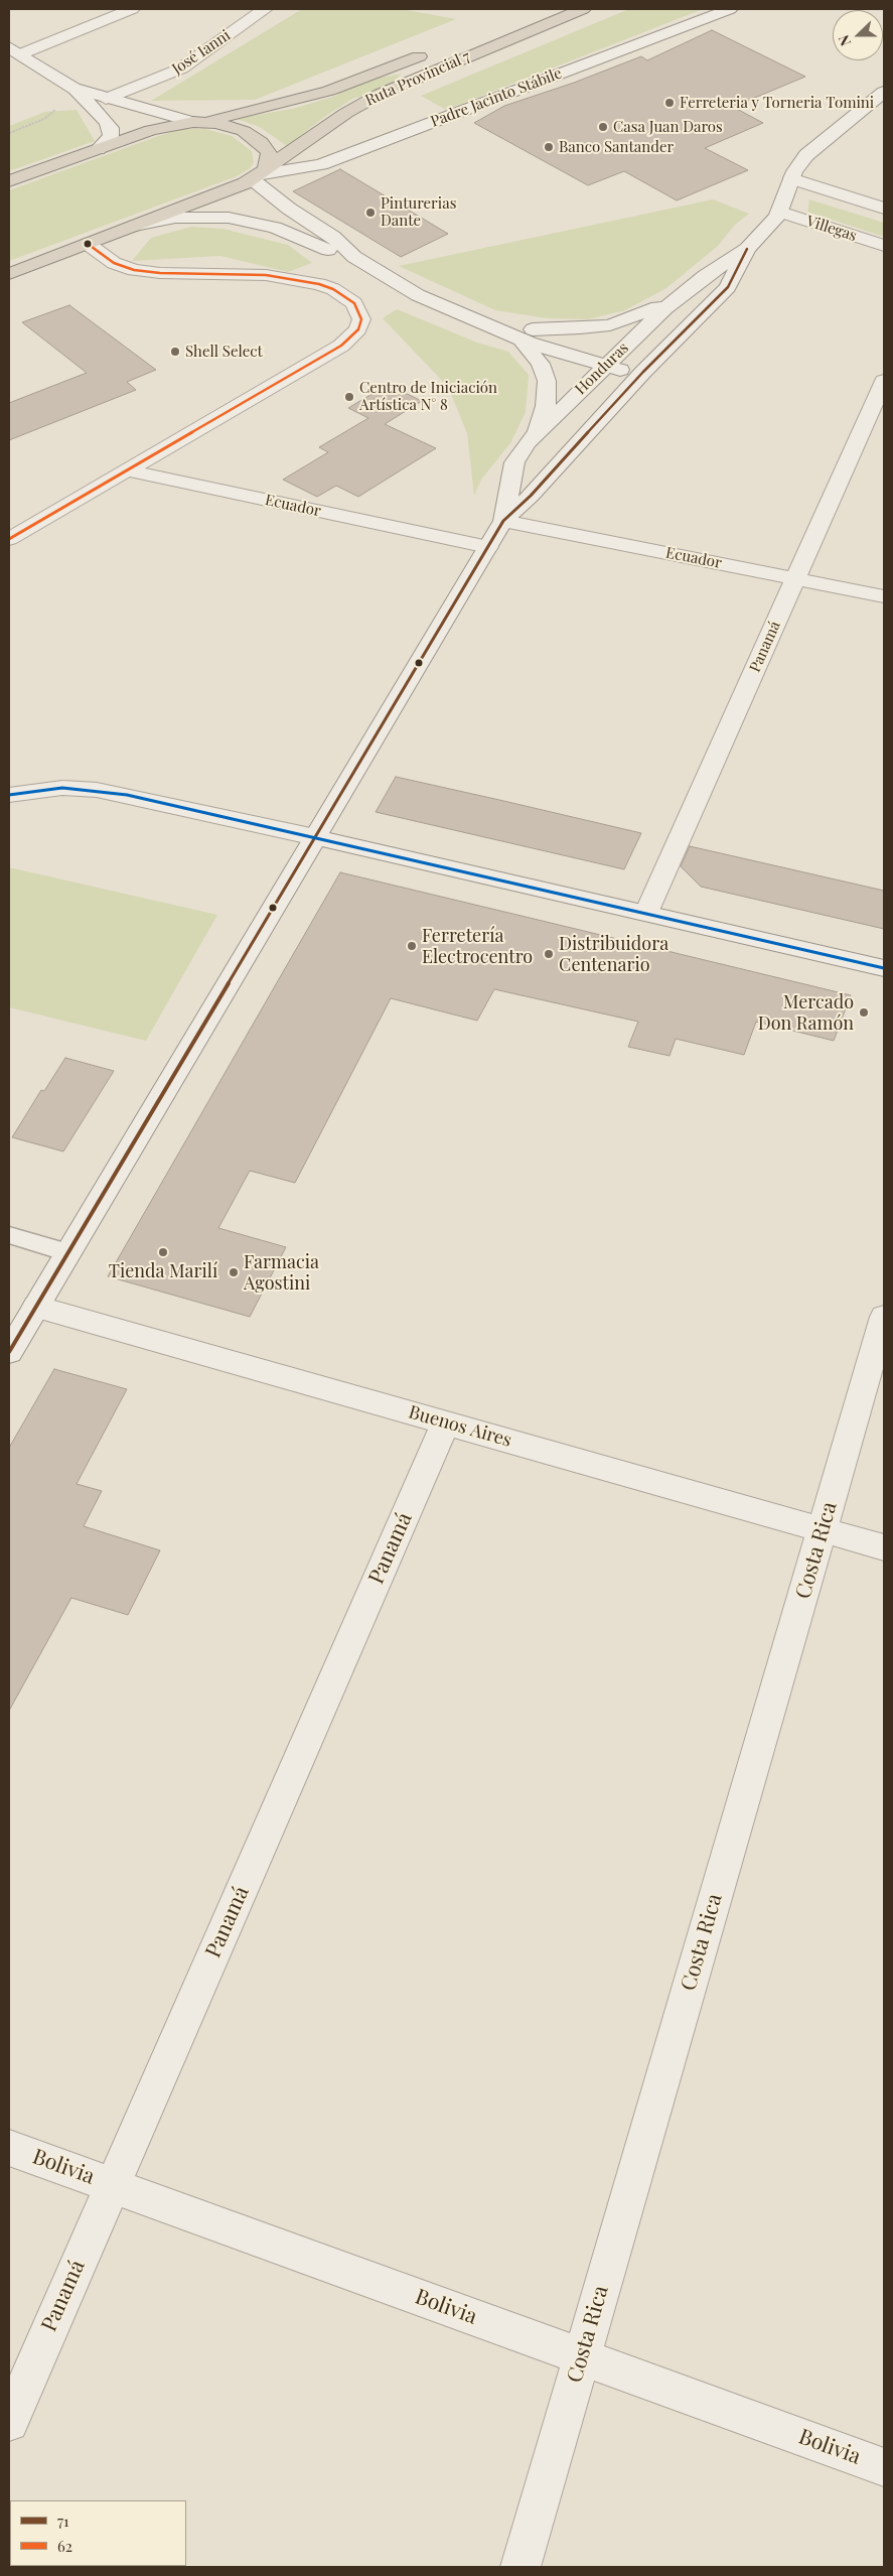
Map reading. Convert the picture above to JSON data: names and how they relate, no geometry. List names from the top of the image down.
{
  "streets": {
    "highway": ["Ruta Provincial 7"],
    "street": [
      "José Ianni",
      "Padre Jacinto Stábile",
      "Villegas",
      "Honduras",
      "Ecuador",
      "Panamá",
      "Buenos Aires",
      "Costa Rica",
      "Bolivia"
    ]
  },
  "crossings": [
    ["Ruta Provincial 7", "Padre Jacinto Stábile"],
    ["Villegas", "Honduras"],
    ["Honduras", "Ecuador"],
    ["Honduras", "Buenos Aires"],
    ["Ecuador", "Panamá"],
    ["Panamá", "Buenos Aires"],
    ["Panamá", "Bolivia"],
    ["Buenos Aires", "Costa Rica"],
    ["Costa Rica", "Bolivia"]
  ],
  "places": [
    "Ferreteria y Torneria Tomini",
    "Casa Juan Daros",
    "Banco Santander",
    "Pinturerias Dante",
    "Shell Select",
    "Centro de Iniciación Artística N° 8",
    "Ferretería Electrocentro",
    "Distribuidora Centenario",
    "Mercado Don Ramón",
    "Tienda Marilí",
    "Farmacia Agostini"
  ],
  "lines": ["transit line 62", "transit line 71"],
  "legend": ["71", "62"],
  "north": "left"
}
